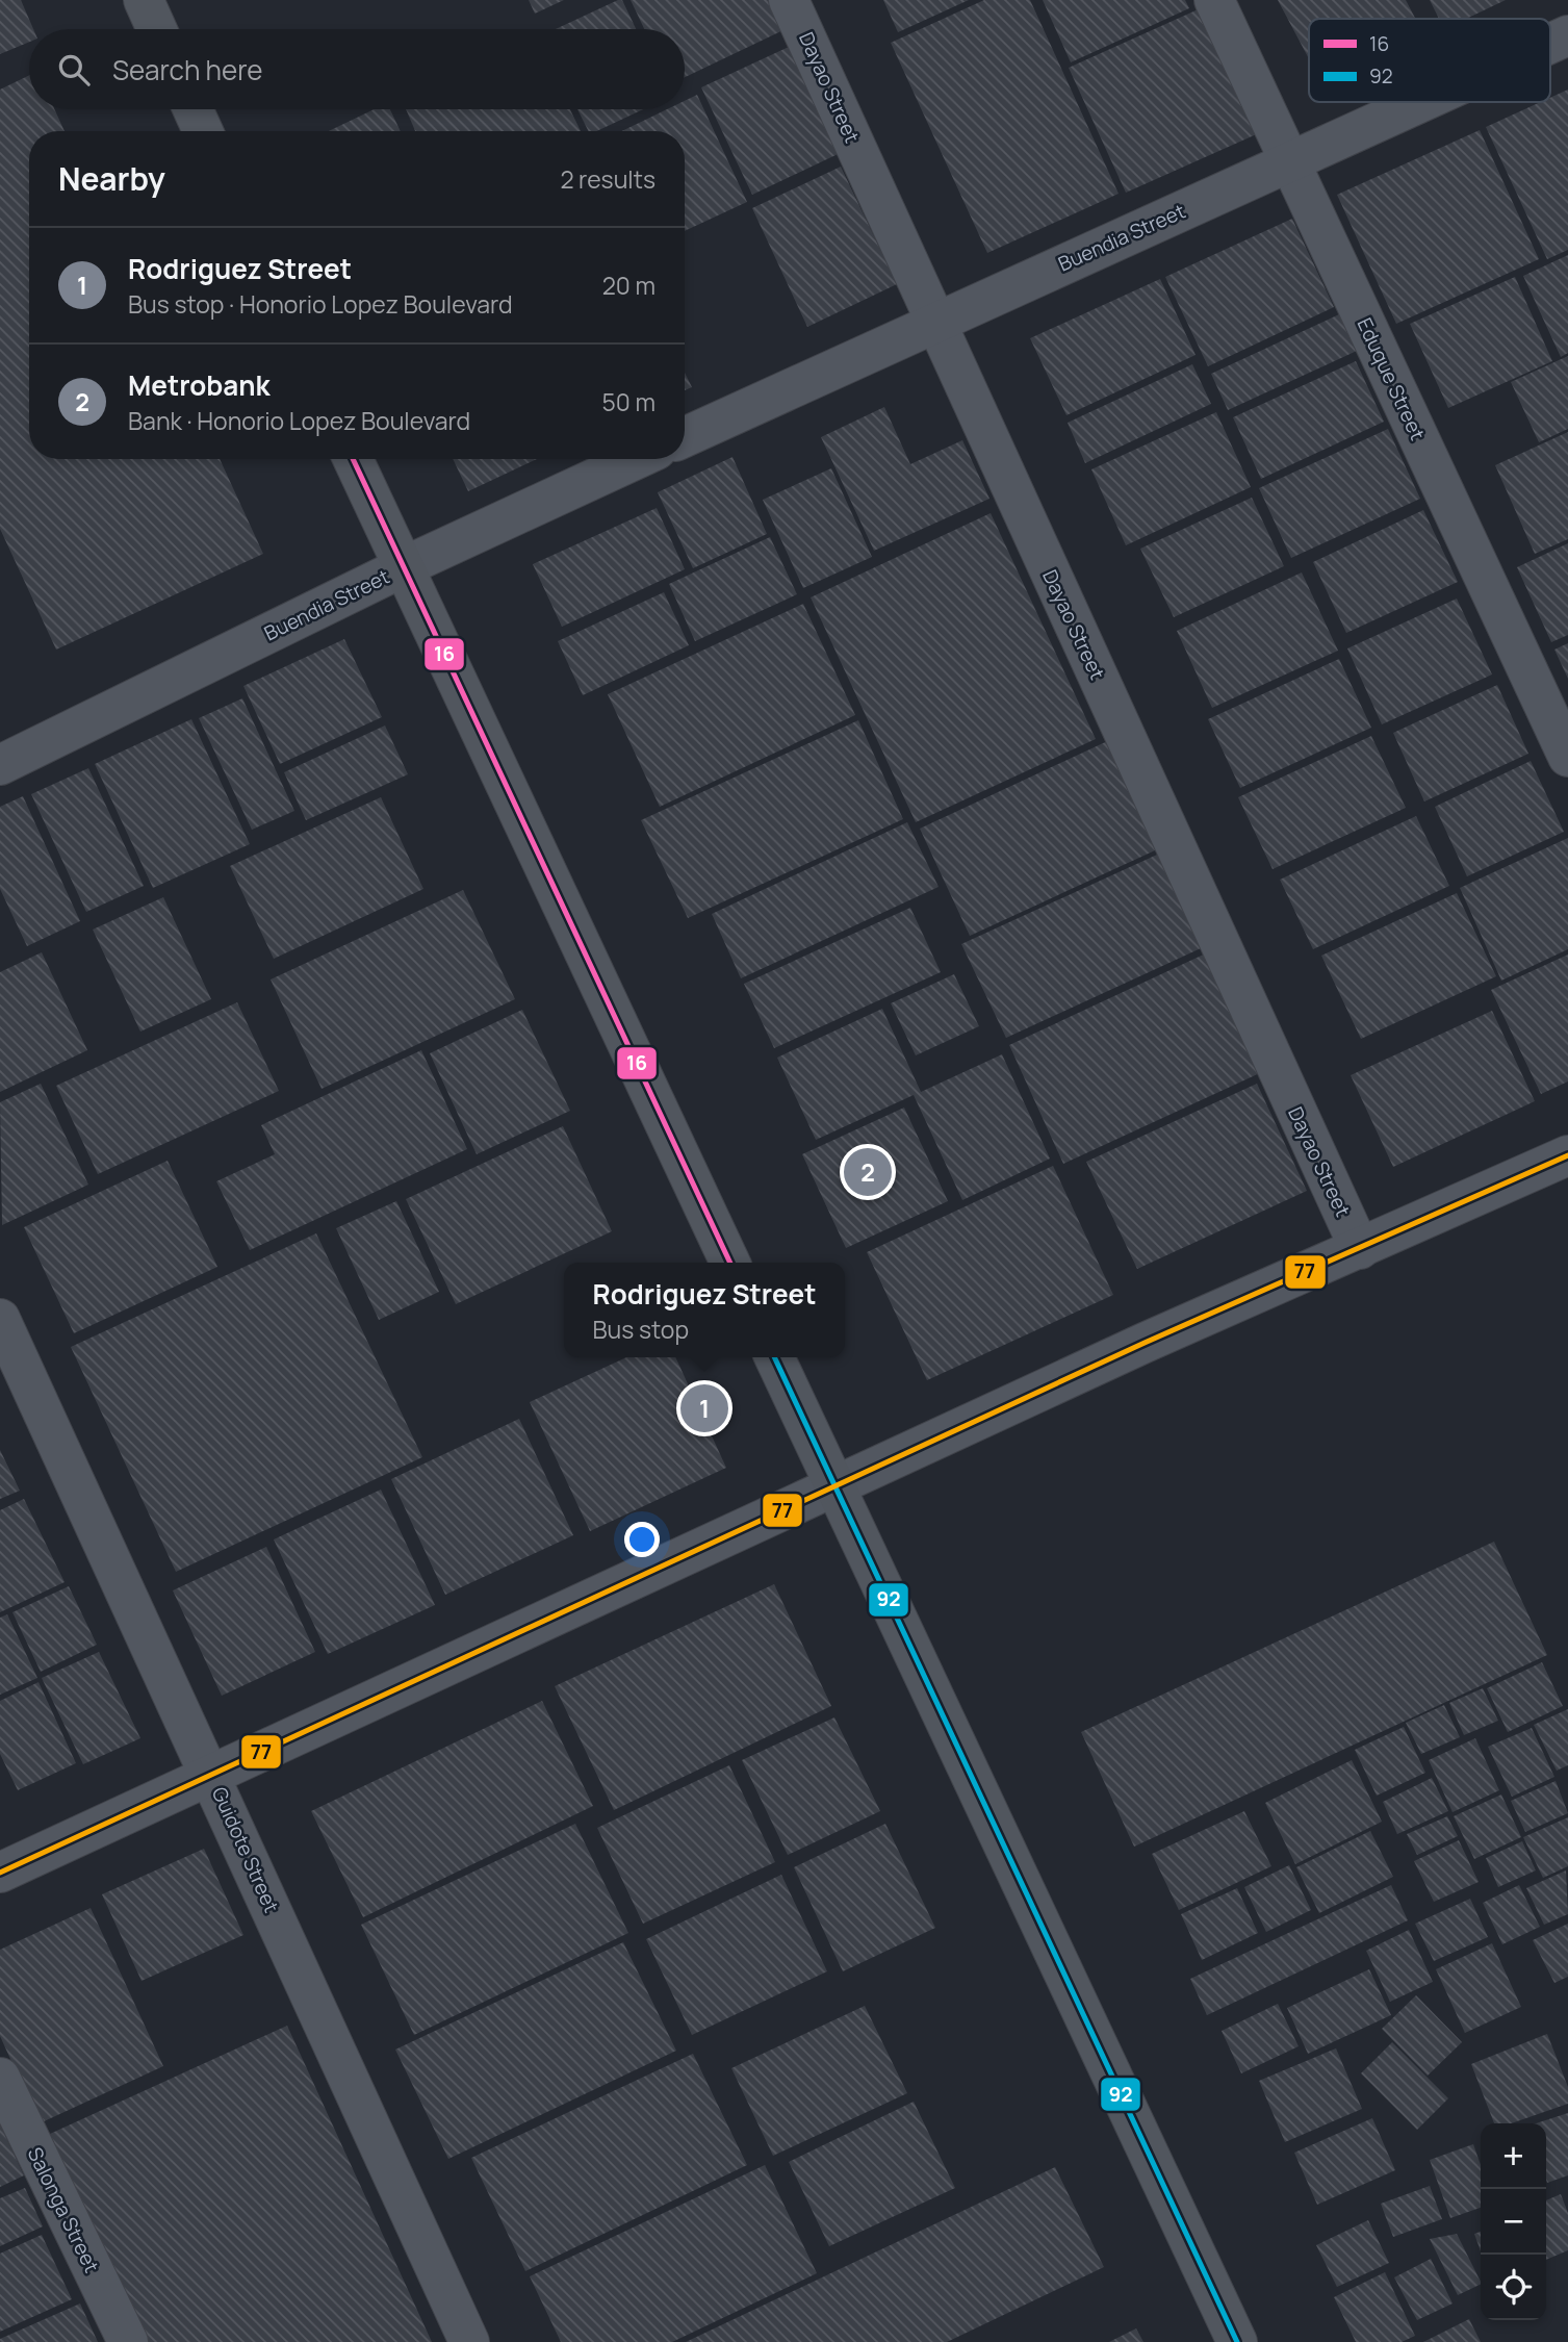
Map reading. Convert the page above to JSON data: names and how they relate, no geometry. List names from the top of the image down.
{
  "streets": {
    "street": [
      "Dayao Street",
      "Buendia Street",
      "Eduque Street",
      "Guidote Street",
      "Salonga Street"
    ]
  },
  "crossings": [
    ["Dayao Street", "Buendia Street"],
    ["Buendia Street", "Eduque Street"]
  ],
  "lines": ["transit line 16", "transit line 77", "transit line 92"],
  "legend": ["16", "92"],
  "page": {
    "search": "Search here",
    "heading": ["Nearby", "2 results"],
    "list": [
      {
        "mark": "1",
        "name": "Rodriguez Street",
        "note": "Bus stop · Honorio Lopez Boulevard",
        "value": "20 m"
      },
      {
        "mark": "2",
        "name": "Metrobank",
        "note": "Bank · Honorio Lopez Boulevard",
        "value": "50 m"
      }
    ],
    "pins": ["2", "1"],
    "popup": ["Rodriguez Street", "Bus stop"],
    "map_buttons": ["+", "−"]
  }
}
